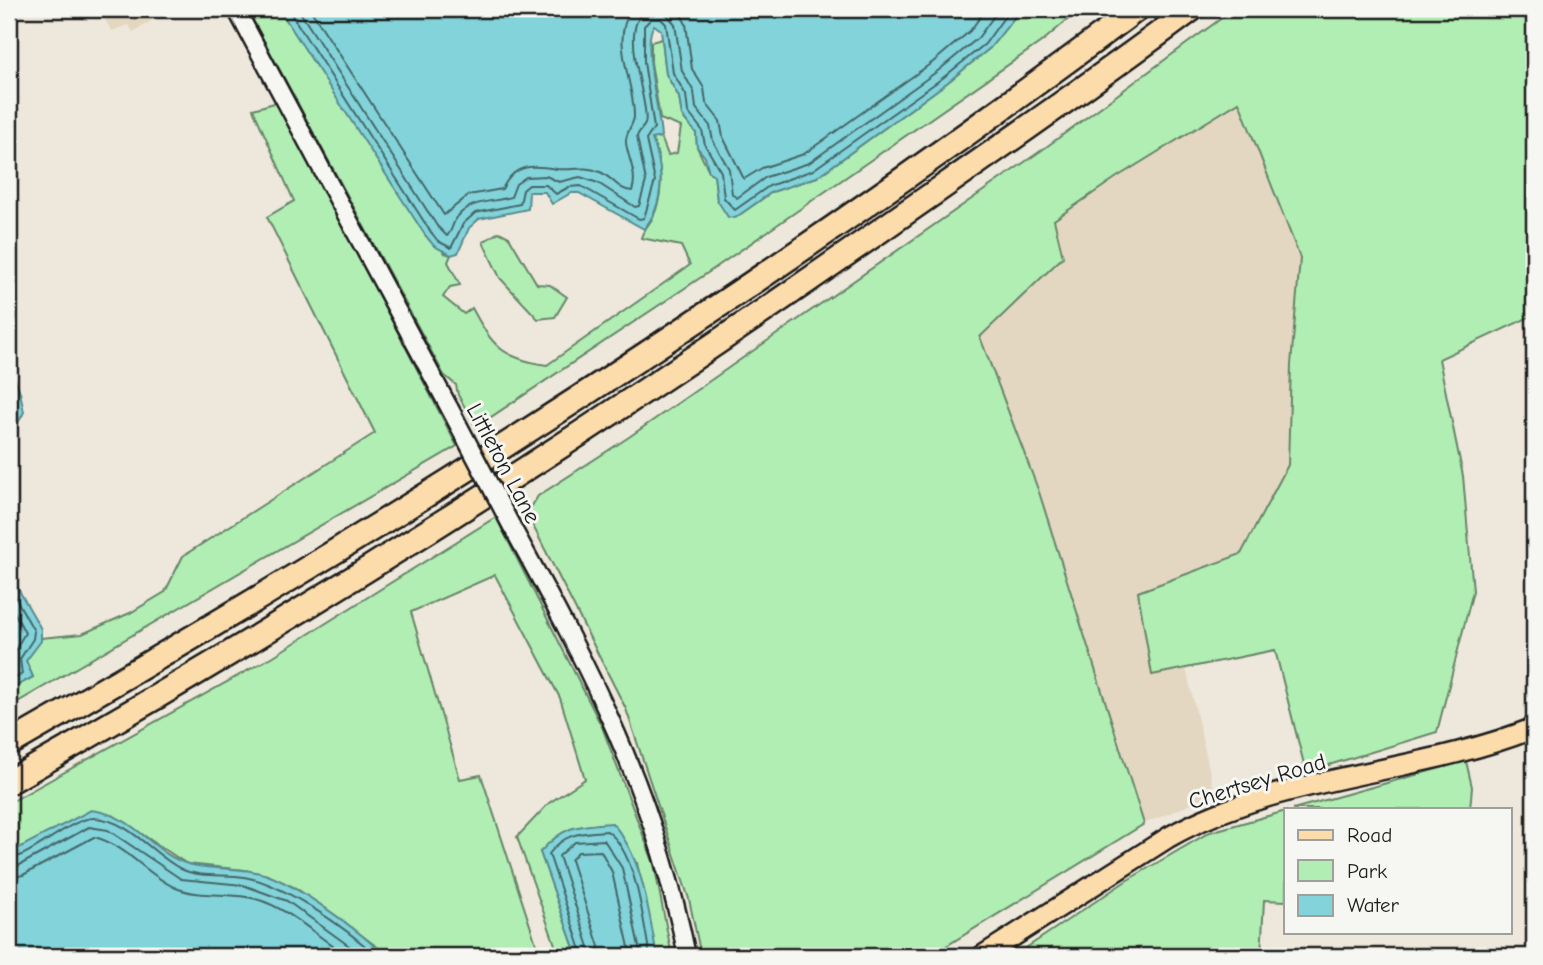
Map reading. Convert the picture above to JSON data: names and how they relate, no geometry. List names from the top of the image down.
{
  "streets": {
    "main road": ["Chertsey Road"],
    "street": ["Littleton Lane"]
  },
  "legend": ["Road", "Park", "Water"]
}
